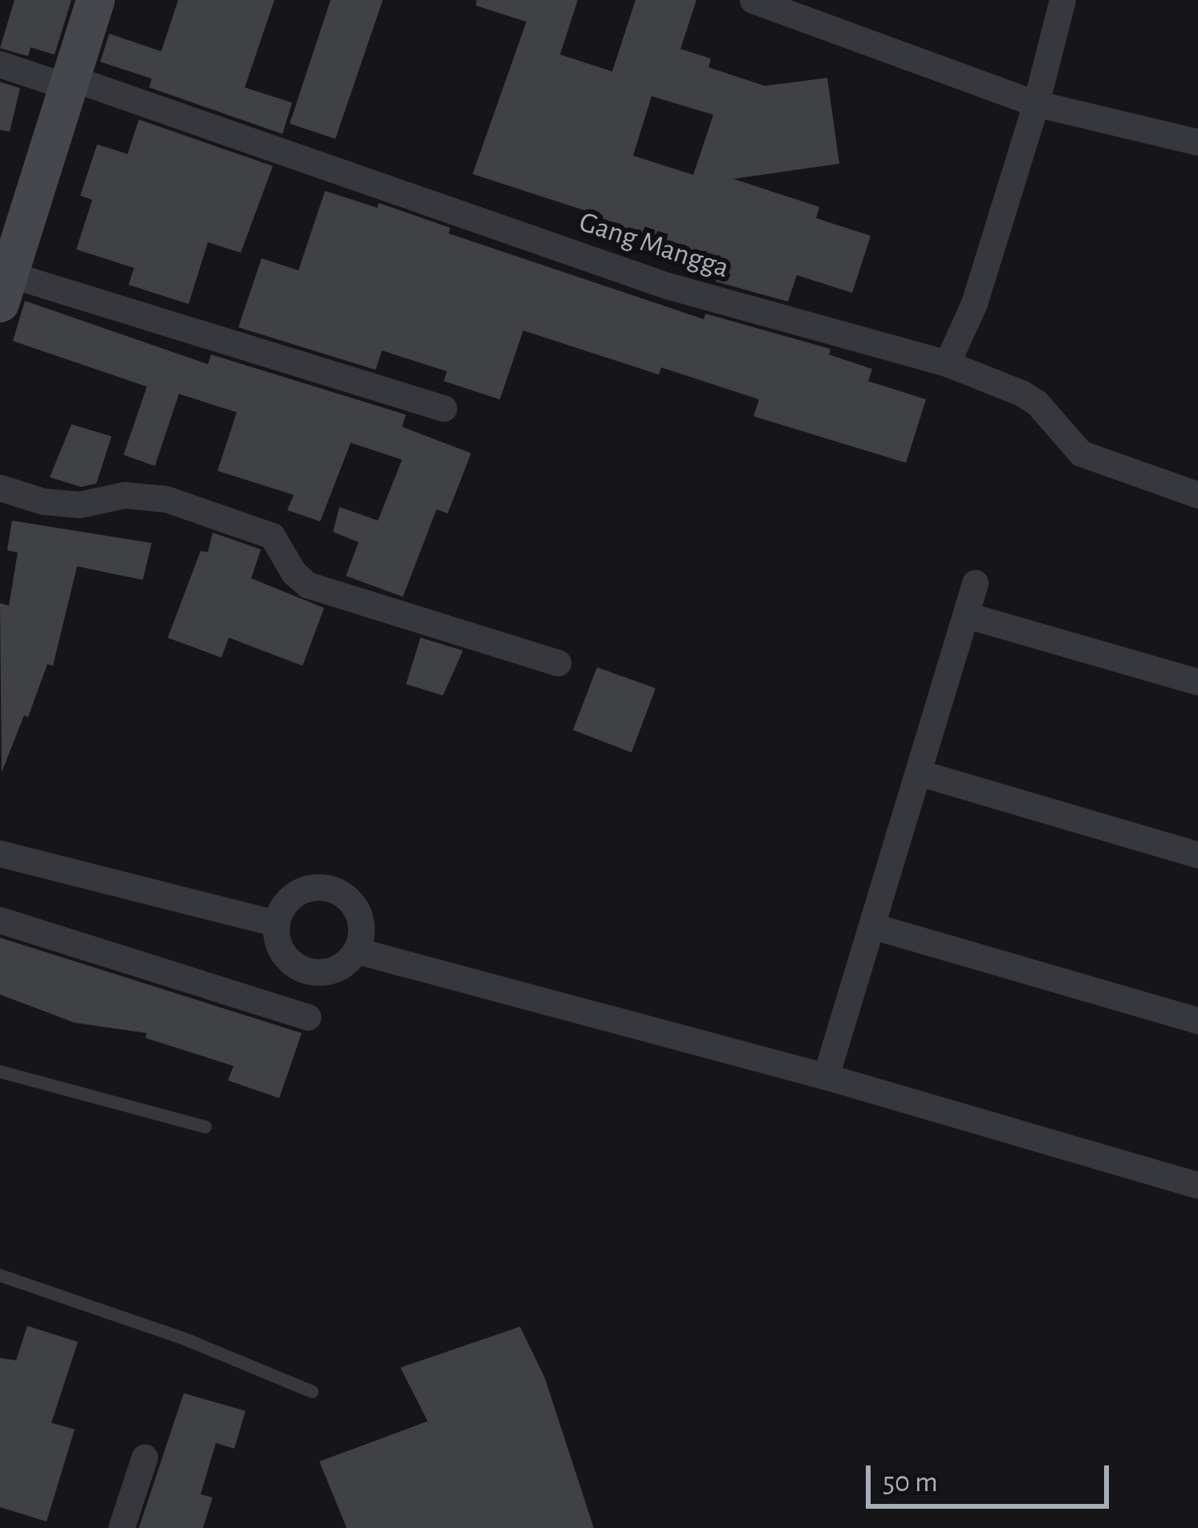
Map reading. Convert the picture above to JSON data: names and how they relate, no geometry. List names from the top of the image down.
{
  "streets": {
    "street": ["Gang Mangga"]
  },
  "scale_bar": "50 m"
}
